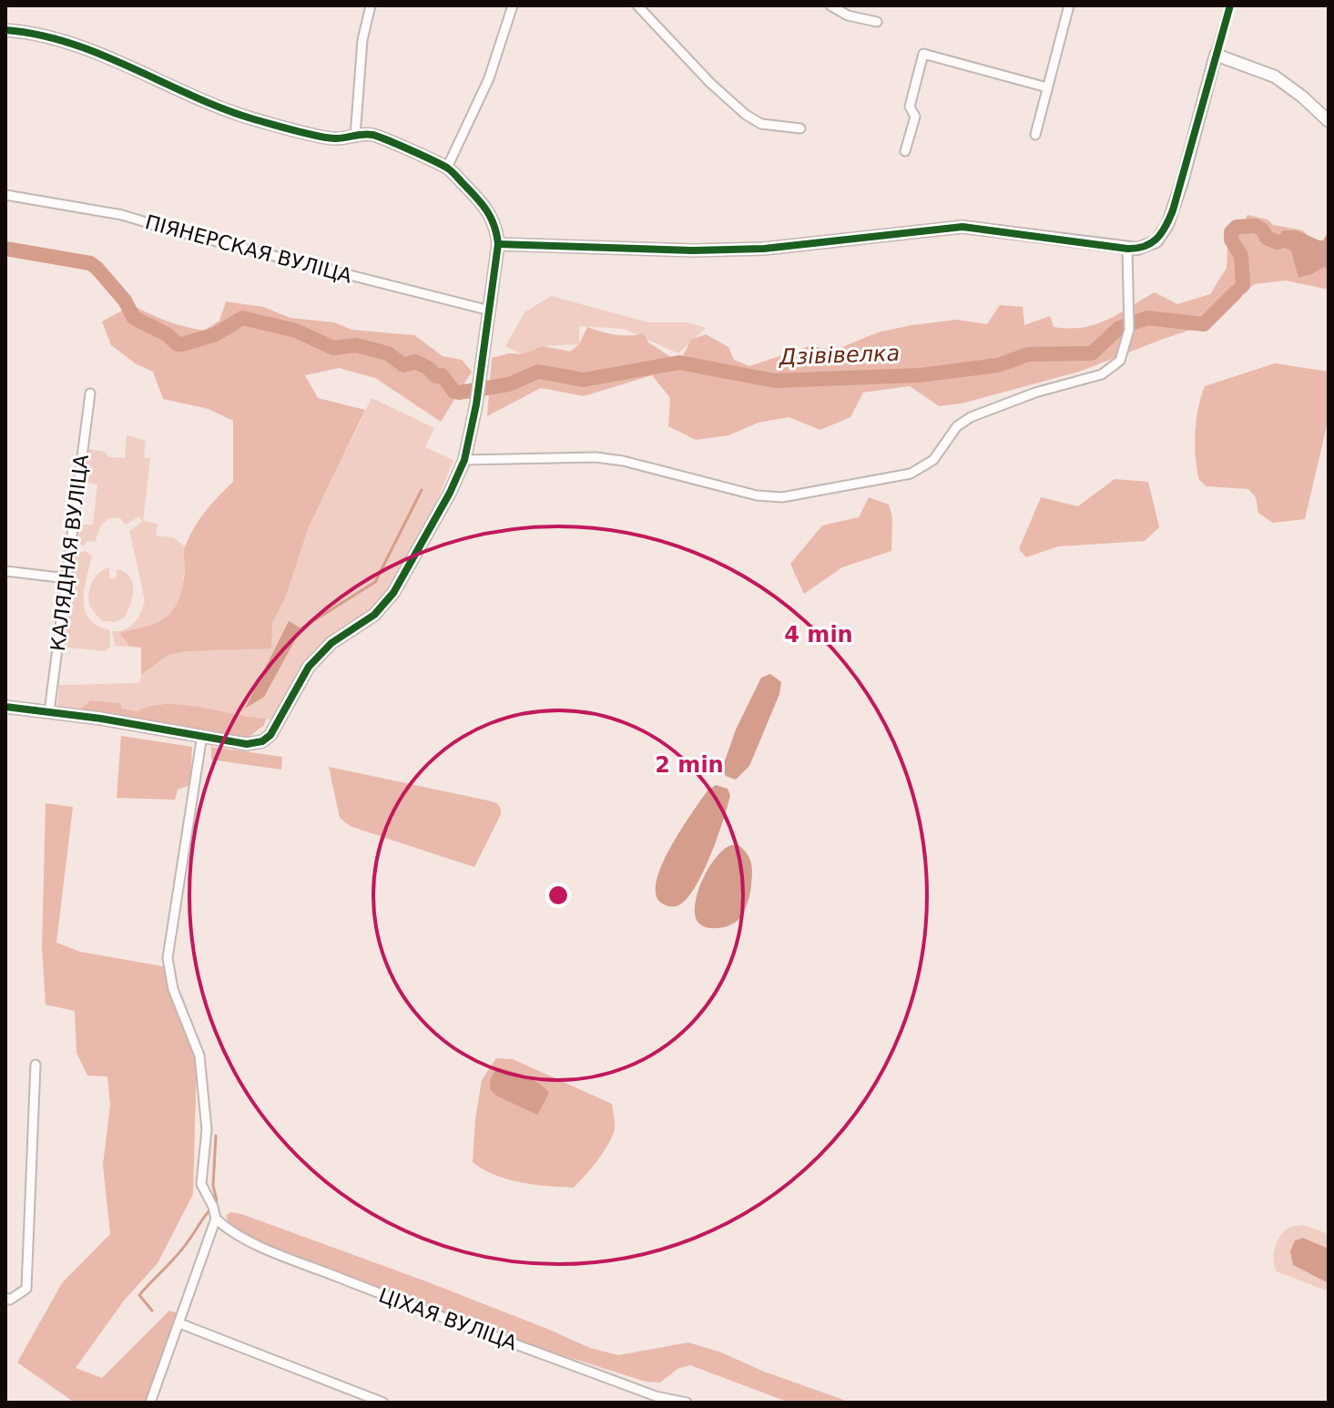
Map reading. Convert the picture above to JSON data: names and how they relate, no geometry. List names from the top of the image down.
{
  "streets": {
    "street": ["ПІЯНЕРСКАЯ ВУЛІЦА", "КАЛЯДНАЯ ВУЛІЦА", "ЦІХАЯ ВУЛІЦА"]
  },
  "water": ["Дзівівелка"],
  "rings": ["4 min", "2 min"]
}
